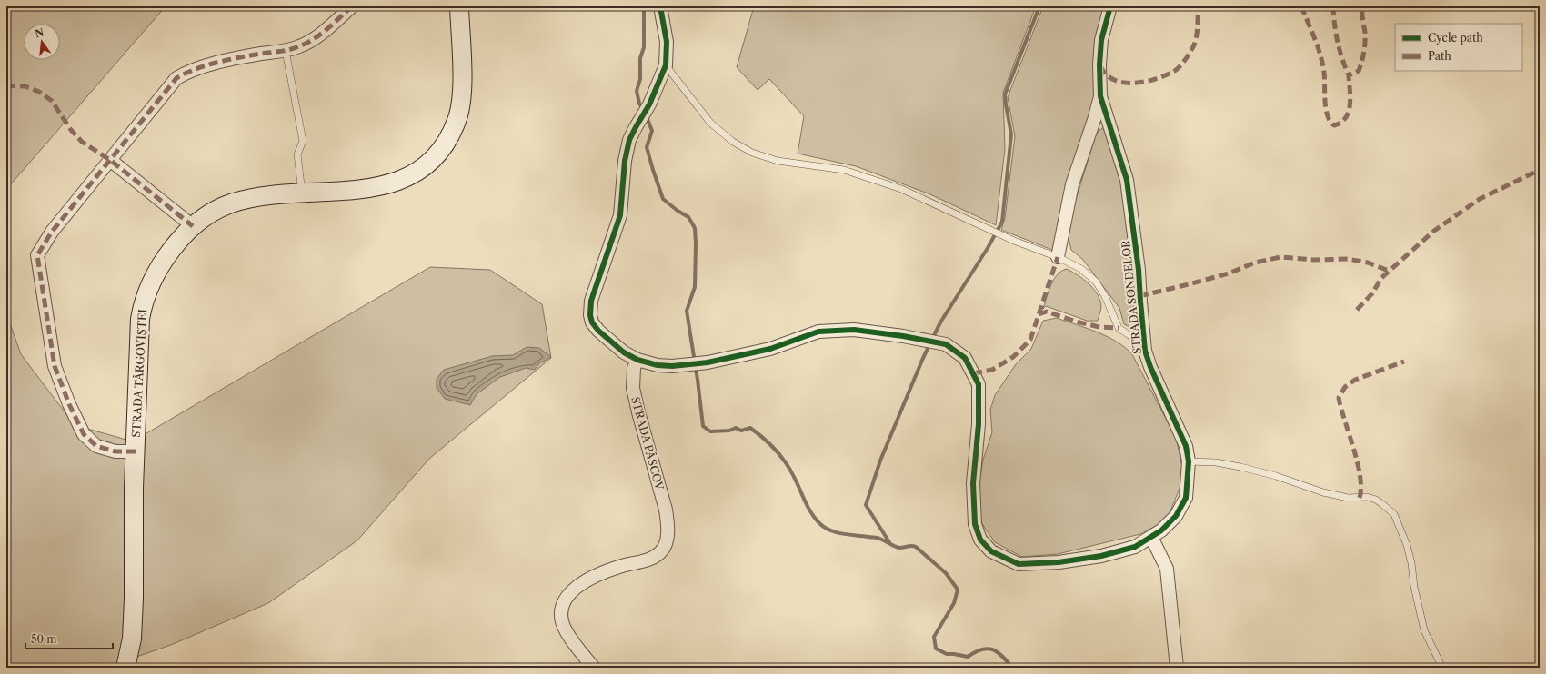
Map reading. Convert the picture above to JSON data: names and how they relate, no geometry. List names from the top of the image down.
{
  "streets": {
    "main road": ["STRADA TÂRGOVIȘTEI"],
    "street": ["STRADA SONDELOR", "STRADA PÂSCOV"]
  },
  "crossings": [
    ["STRADA SONDELOR", "STRADA PÂSCOV"]
  ],
  "legend": ["Cycle path", "Path"],
  "scale_bar": "50 m",
  "north": "top"
}
